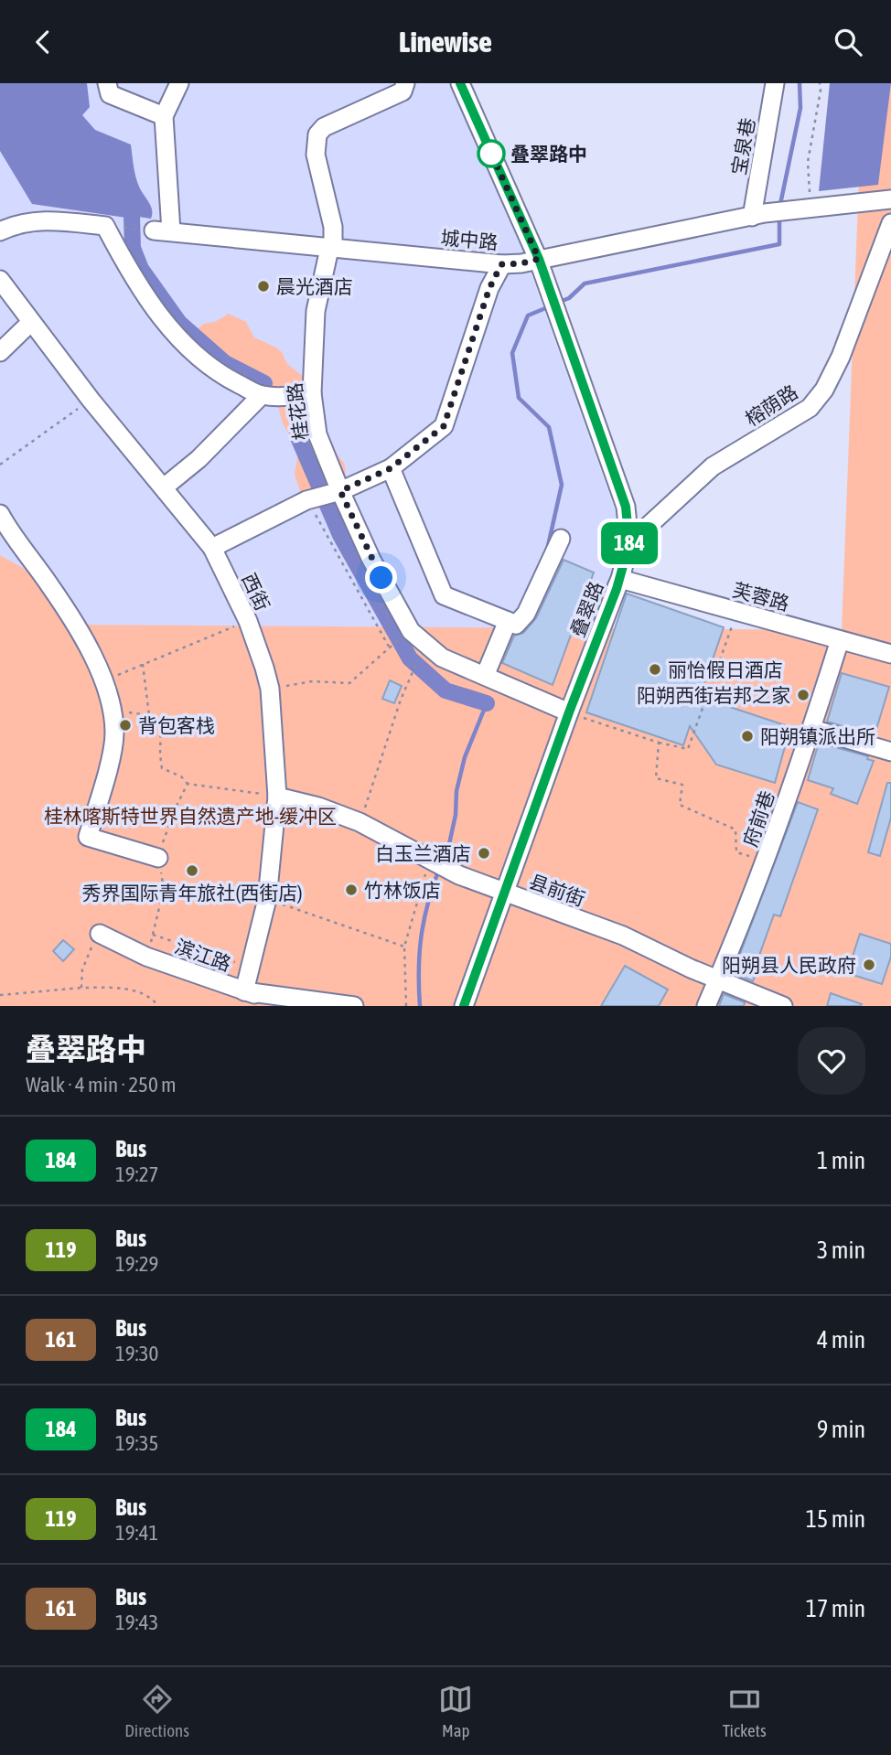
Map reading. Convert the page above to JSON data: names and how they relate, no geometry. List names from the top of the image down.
{
  "streets": {
    "street": [
      "宝泉巷",
      "城中路",
      "榕荫路",
      "桂花路",
      "西街",
      "芙蓉路",
      "叠翠路",
      "府前巷",
      "县前街",
      "滨江路"
    ]
  },
  "crossings": [
    ["宝泉巷", "城中路"],
    ["城中路", "桂花路"],
    ["城中路", "叠翠路"],
    ["榕荫路", "叠翠路"],
    ["桂花路", "西街"],
    ["桂花路", "叠翠路"],
    ["西街", "县前街"],
    ["西街", "滨江路"],
    ["芙蓉路", "叠翠路"],
    ["芙蓉路", "府前巷"],
    ["叠翠路", "县前街"],
    ["府前巷", "县前街"]
  ],
  "parks": ["桂林喀斯特世界自然遗产地-缓冲区"],
  "places": [
    "叠翠路中",
    "晨光酒店",
    "丽怡假日酒店",
    "阳朔西街岩邦之家",
    "背包客栈",
    "阳朔镇派出所",
    "白玉兰酒店",
    "秀界国际青年旅社(西街店)",
    "竹林饭店",
    "阳朔县人民政府"
  ],
  "lines": ["bus line 184"],
  "page": {
    "header": "Linewise",
    "on_map": "184",
    "heading": ["叠翠路中", "Walk · 4 min · 250 m"],
    "list": [
      {
        "mark": "184",
        "name": "Bus",
        "note": "19:27",
        "value": "1 min"
      },
      {
        "mark": "119",
        "name": "Bus",
        "note": "19:29",
        "value": "3 min"
      },
      {
        "mark": "161",
        "name": "Bus",
        "note": "19:30",
        "value": "4 min"
      },
      {
        "mark": "184",
        "name": "Bus",
        "note": "19:35",
        "value": "9 min"
      },
      {
        "mark": "119",
        "name": "Bus",
        "note": "19:41",
        "value": "15 min"
      },
      {
        "mark": "161",
        "name": "Bus",
        "note": "19:43",
        "value": "17 min"
      }
    ],
    "tabs": ["Directions", "Map", "Tickets"]
  }
}
